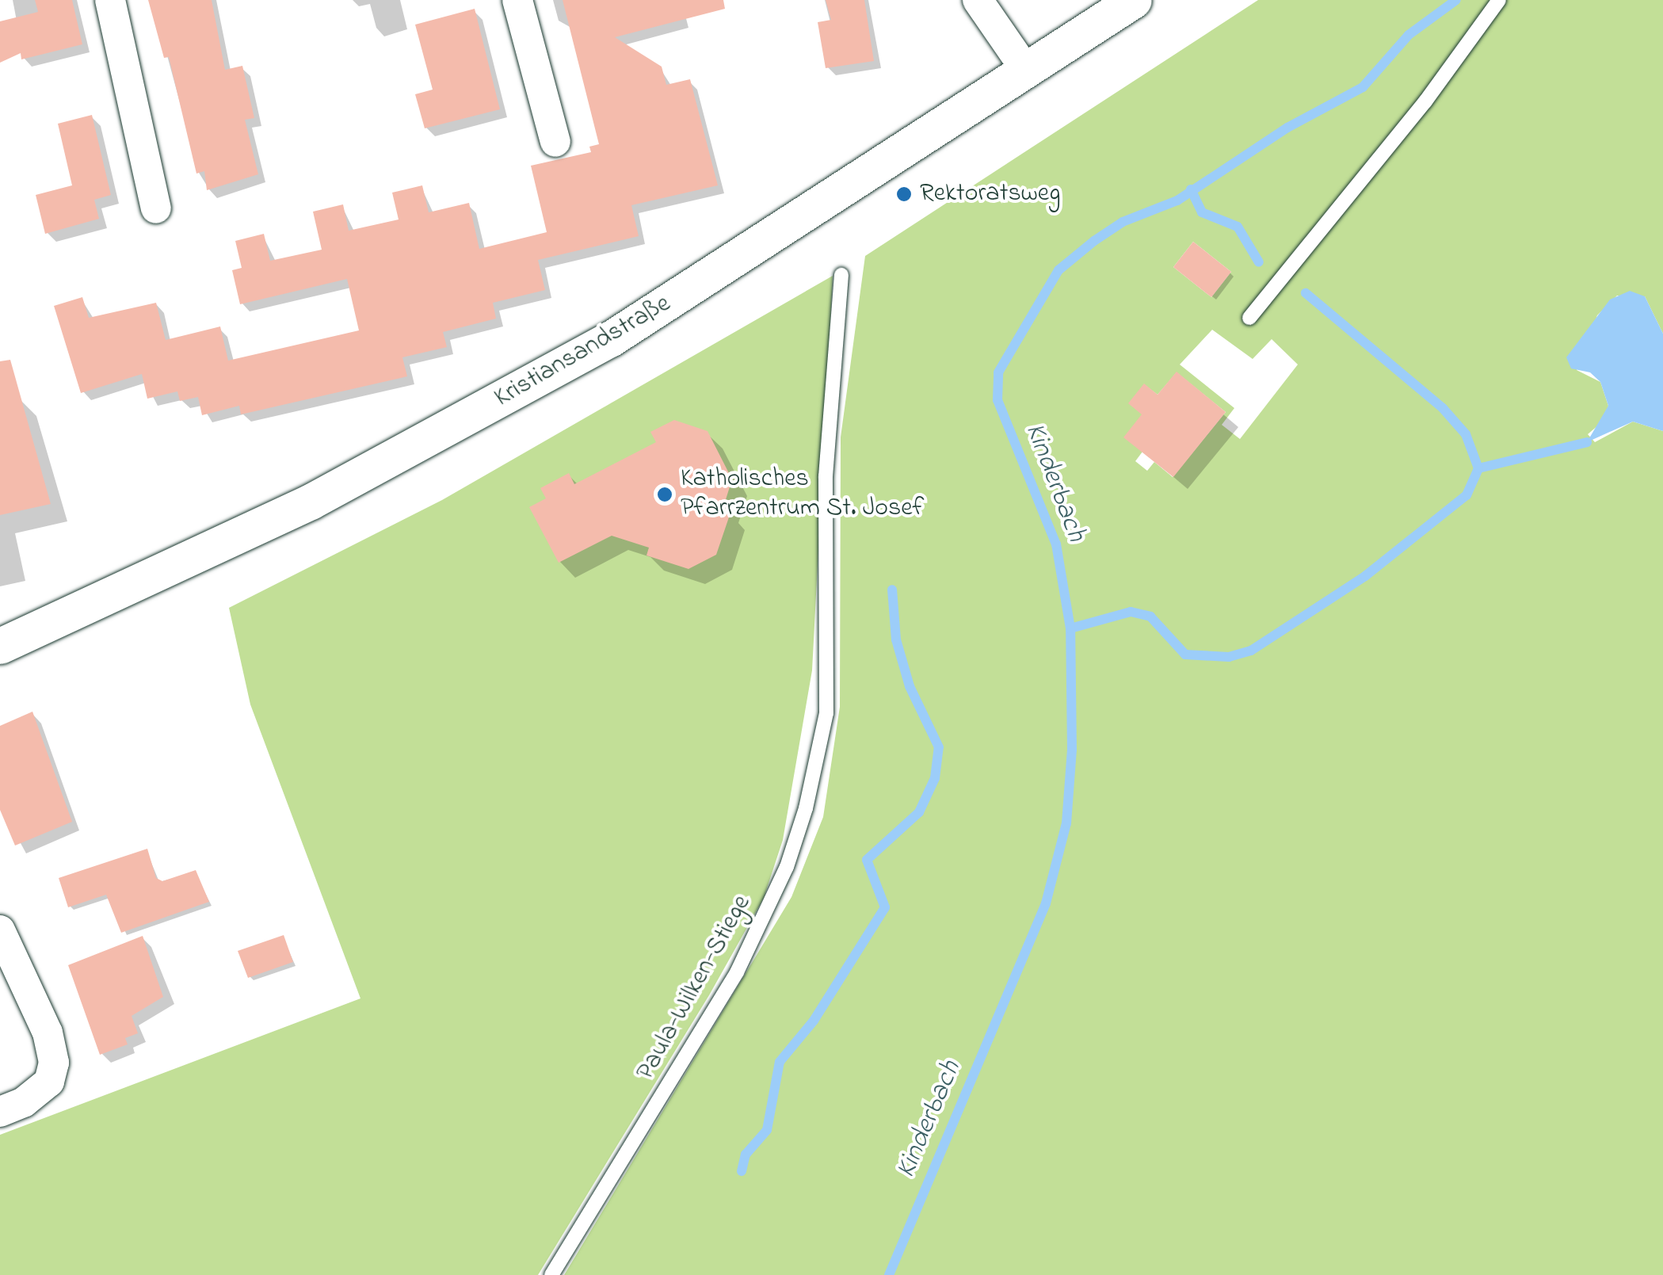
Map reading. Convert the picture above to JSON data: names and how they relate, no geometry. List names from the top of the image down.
{
  "streets": {
    "street": ["Kristiansandstraße"],
    "lane": ["Paula-Wilken-Stiege"]
  },
  "water": ["Kinderbach"],
  "places": ["Rektoratsweg", "Katholisches Pfarrzentrum St. Josef"]
}
